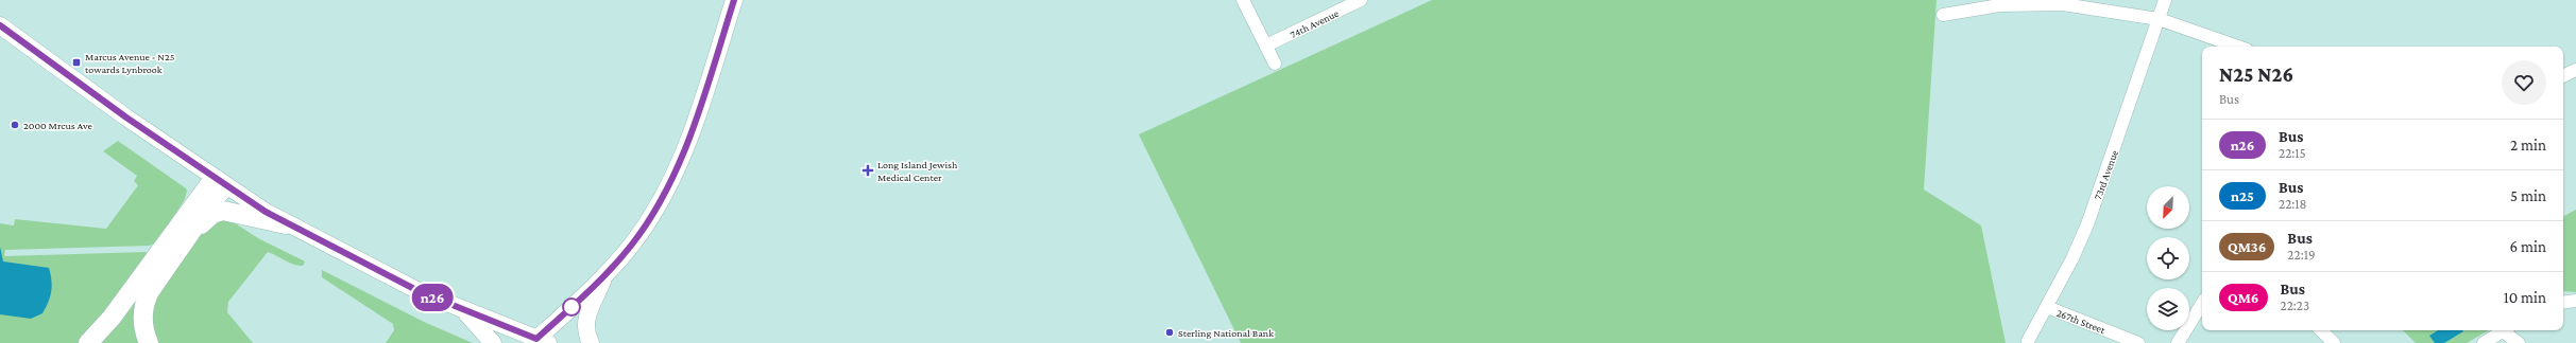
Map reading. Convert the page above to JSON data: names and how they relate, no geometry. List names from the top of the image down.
{
  "streets": {
    "street": ["74th Avenue", "73rd Avenue", "267th Street"]
  },
  "crossings": [
    ["73rd Avenue", "267th Street"]
  ],
  "places": {
    "transit": ["Marcus Avenue - N25 towards Lynbrook"],
    "other": ["2000 Mrcus Ave", "Sterling National Bank"],
    "health": ["Long Island Jewish Medical Center"]
  },
  "lines": ["bus line n26"],
  "north": "bottom left",
  "page": {
    "on_map": "n26",
    "heading": ["N25 N26", "Bus"],
    "list": [
      {
        "mark": "n26",
        "name": "Bus",
        "note": "22:15",
        "value": "2 min"
      },
      {
        "mark": "n25",
        "name": "Bus",
        "note": "22:18",
        "value": "5 min"
      },
      {
        "mark": "QM36",
        "name": "Bus",
        "note": "22:19",
        "value": "6 min"
      },
      {
        "mark": "QM6",
        "name": "Bus",
        "note": "22:23",
        "value": "10 min"
      }
    ]
  }
}
